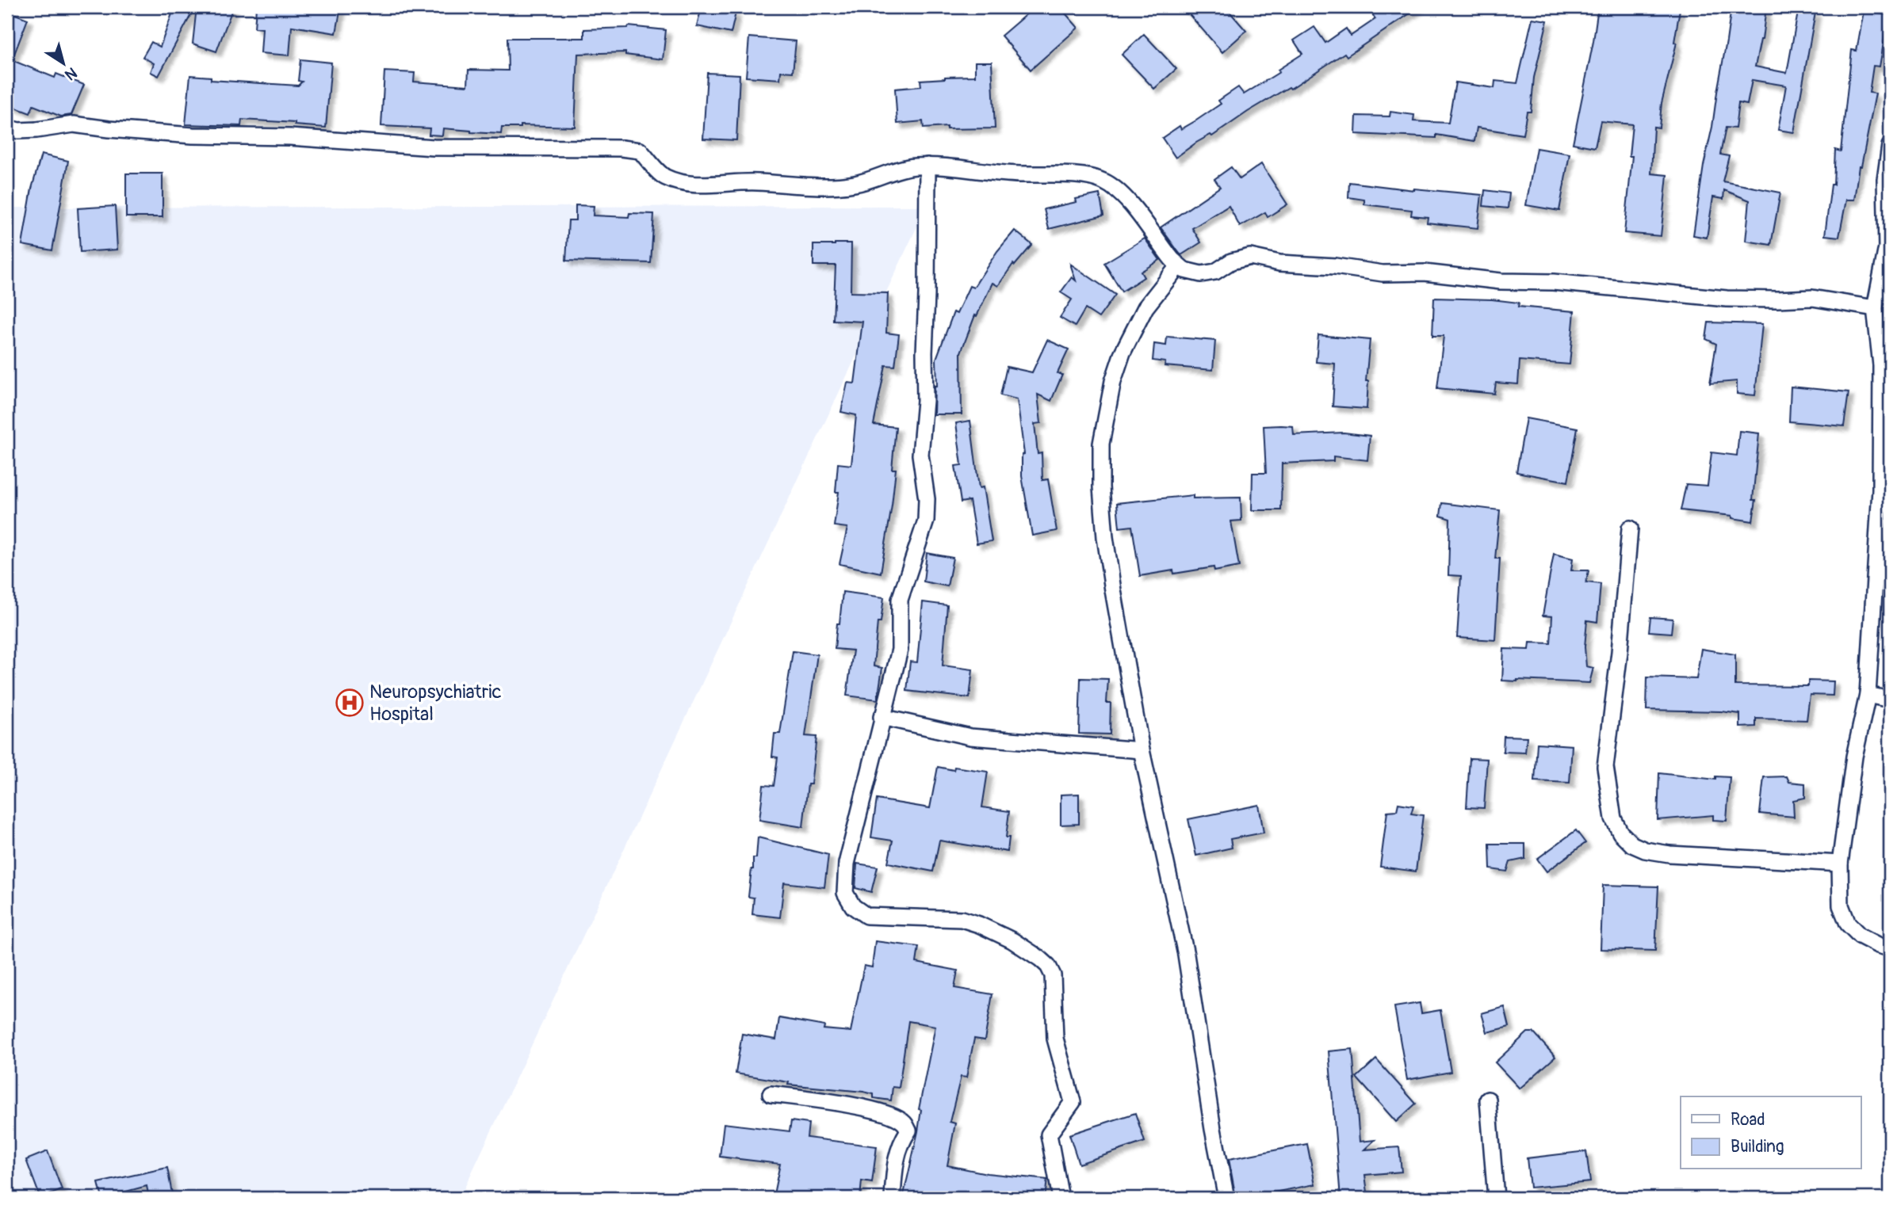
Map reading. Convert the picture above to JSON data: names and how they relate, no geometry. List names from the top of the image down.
{
  "places": {
    "hospital": ["Neuropsychiatric Hospital"]
  },
  "legend": ["Road", "Building"],
  "north": "bottom right"
}
